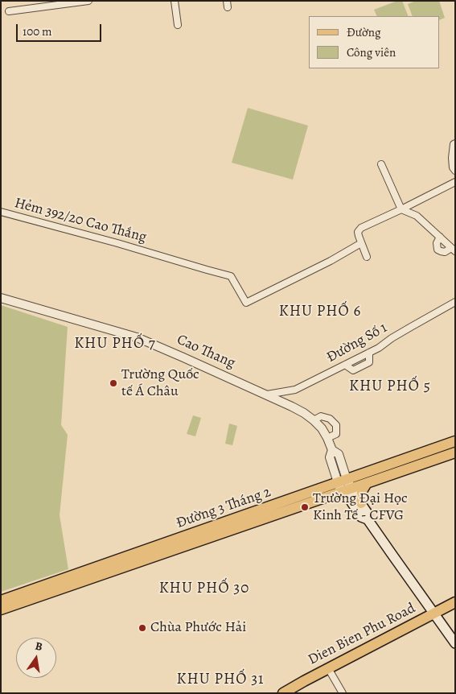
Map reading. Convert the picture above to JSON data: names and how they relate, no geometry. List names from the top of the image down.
{
  "streets": {
    "main road": ["Cao Thang", "Đường 3 Tháng 2", "Dien Bien Phu Road"],
    "street": ["Hẻm 392/20 Cao Thắng", "Đường Số 1"]
  },
  "crossings": [
    ["Đường Số 1", "Cao Thang"],
    ["Cao Thang", "Đường 3 Tháng 2"],
    ["Cao Thang", "Dien Bien Phu Road"]
  ],
  "districts": [
    "KHU PHỐ 6",
    "KHU PHỐ 7",
    "KHU PHỐ 5",
    "KHU PHỐ 30",
    "KHU PHỐ 31"
  ],
  "places": ["Trường Quốc tế Á Châu", "Trường Đại Học Kinh Tế - CFVG", "Chùa Phước Hải"],
  "legend": ["Đường", "Công viên"],
  "scale_bar": "100 m",
  "north": "top"
}
